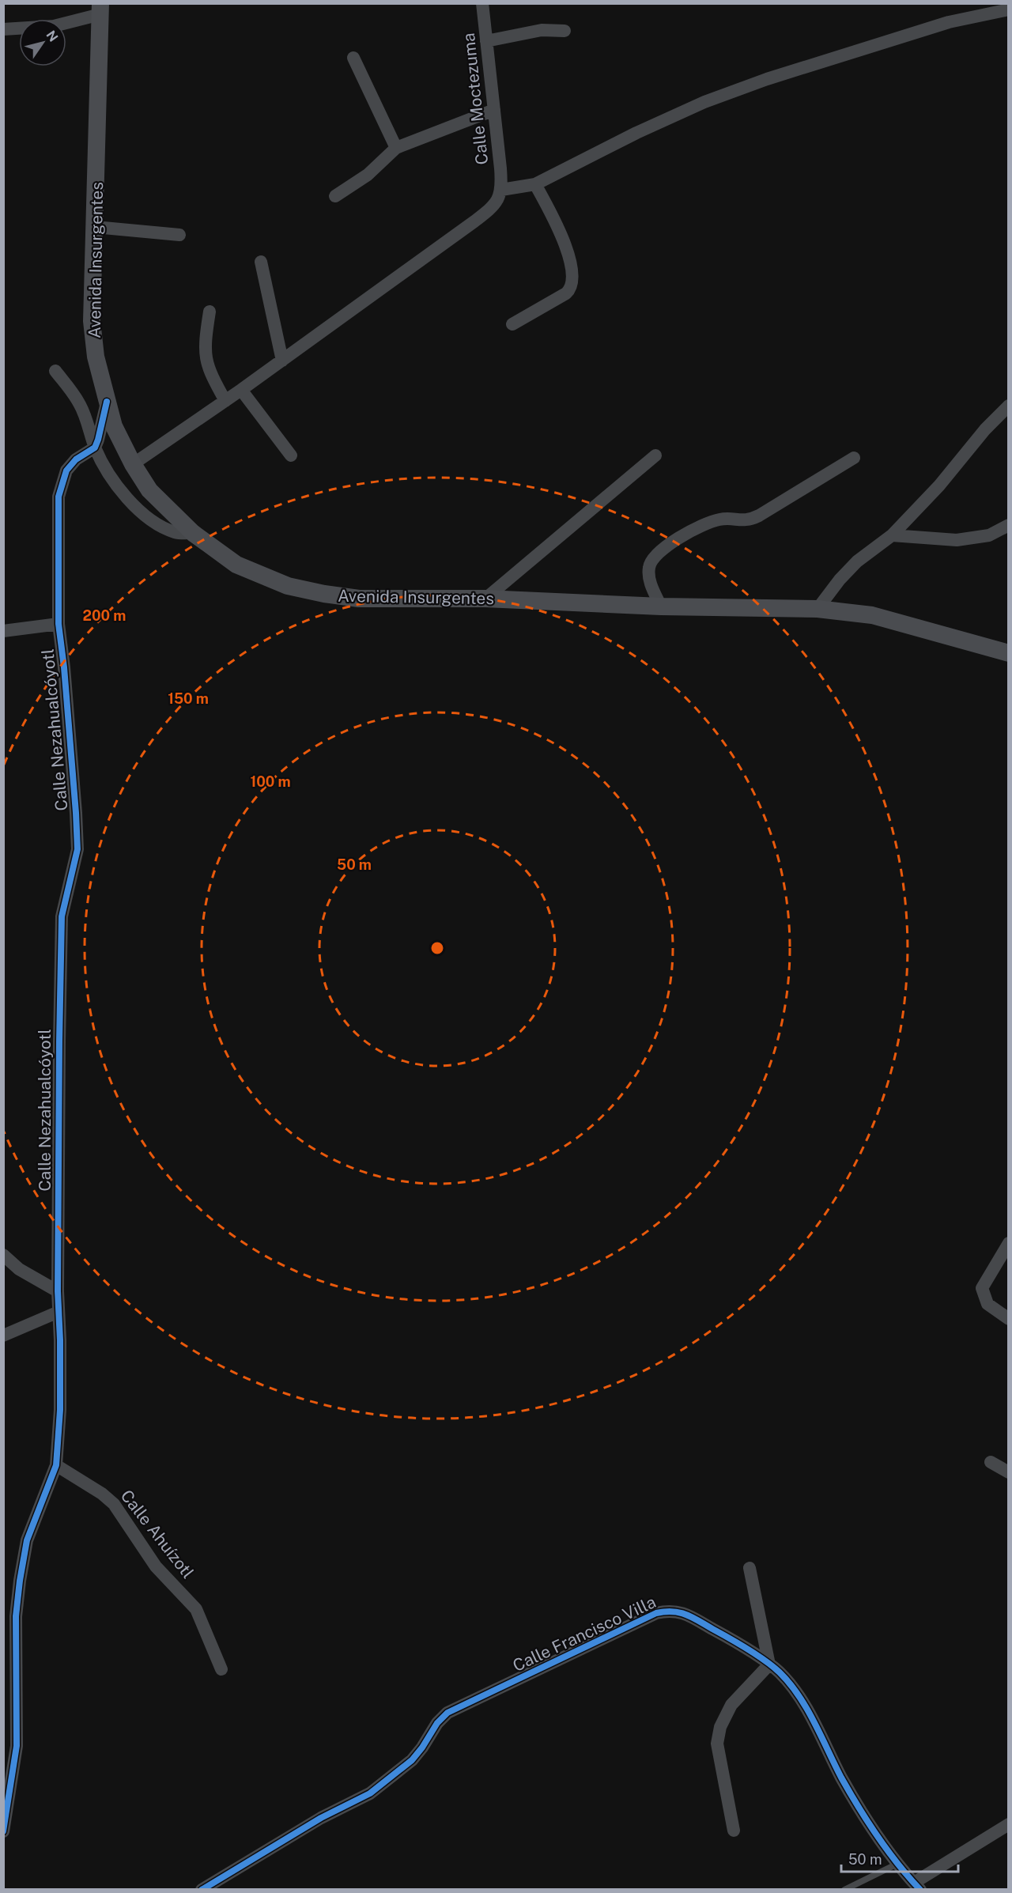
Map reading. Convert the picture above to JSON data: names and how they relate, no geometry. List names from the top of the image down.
{
  "streets": {
    "main road": ["Avenida Insurgentes"],
    "street": [
      "Calle Moctezuma",
      "Calle Nezahualcóyotl",
      "Calle Ahuízotl",
      "Calle Francisco Villa"
    ]
  },
  "crossings": [
    ["Calle Nezahualcóyotl", "Calle Ahuízotl"]
  ],
  "scale_bar": "50 m",
  "north": "top right",
  "rings": [
    "200 m",
    "150 m",
    "100 m",
    "50 m"
  ]
}
